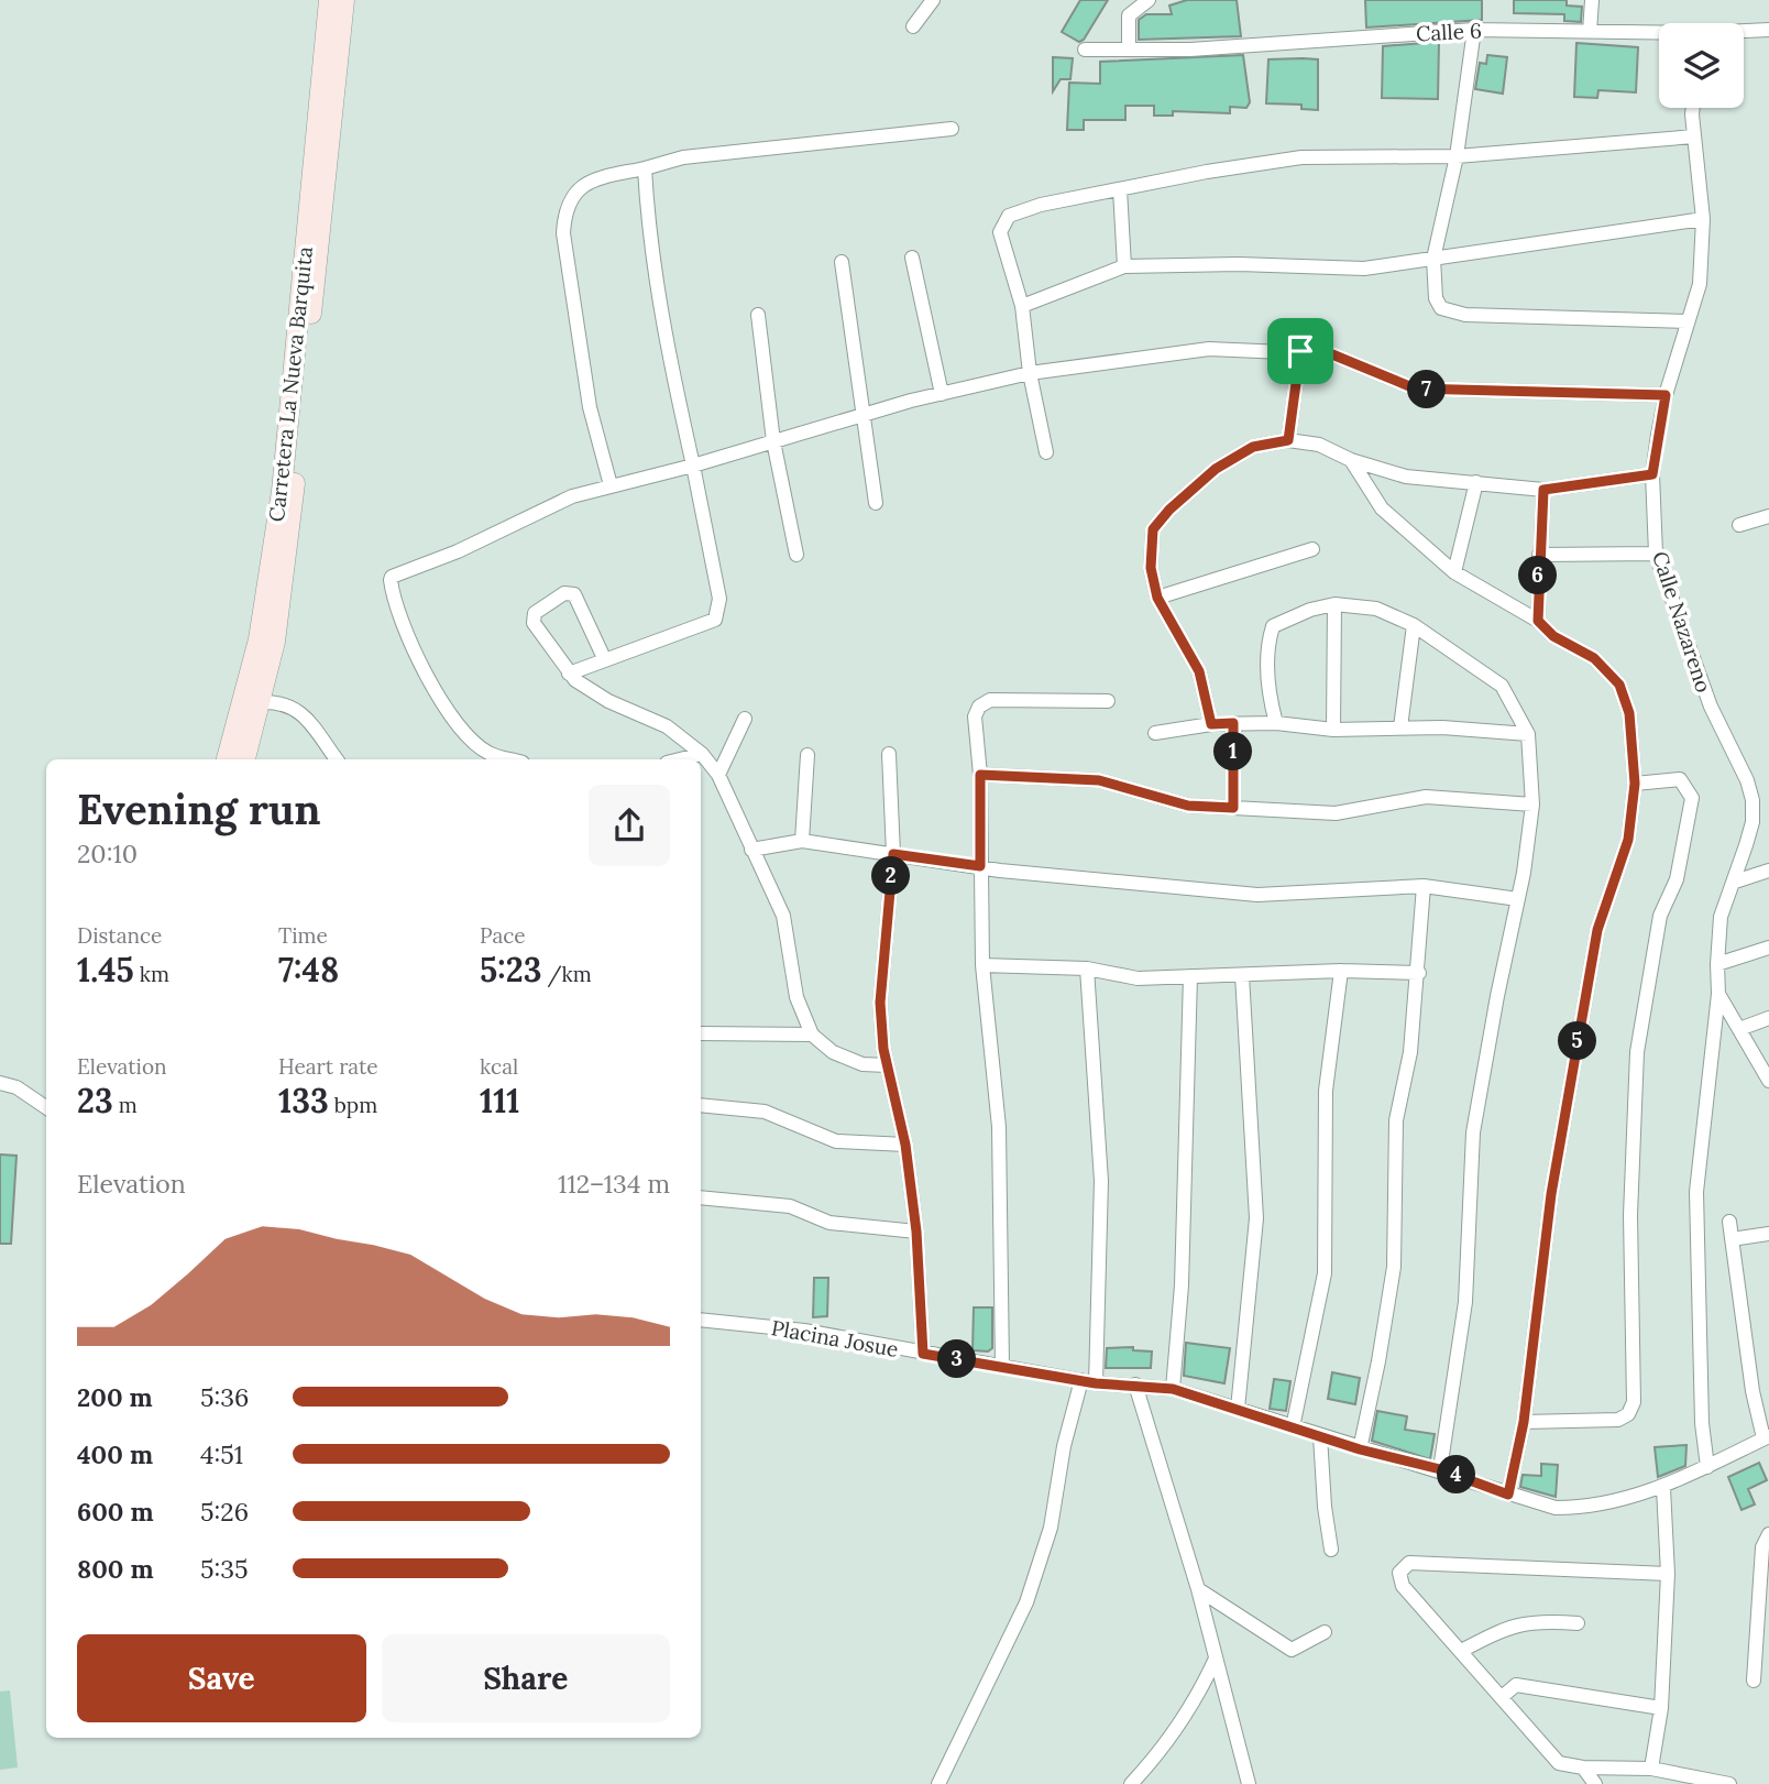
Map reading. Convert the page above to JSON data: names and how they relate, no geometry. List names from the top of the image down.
{
  "streets": {
    "street": [
      "Calle 6",
      "Carretera La Nueva Barquita",
      "Calle Nazareno",
      "Placina Josue"
    ]
  },
  "page": {
    "pins": [
      "7",
      "6",
      "1",
      "2",
      "5",
      "3",
      "4"
    ],
    "heading": ["Evening run", "20:10"],
    "stats": [
      ["Distance", "1.45 km"],
      ["Time", "7:48"],
      ["Pace", "5:23 /km"],
      ["Elevation", "23 m"],
      ["Heart rate", "133 bpm"],
      ["kcal", "111"]
    ],
    "chart": ["Elevation", "112–134 m"],
    "list": [
      {
        "name": "200 m",
        "note": "5:36"
      },
      {
        "name": "400 m",
        "note": "4:51"
      },
      {
        "name": "600 m",
        "note": "5:26"
      },
      {
        "name": "800 m",
        "note": "5:35"
      }
    ],
    "buttons": ["Save", "Share"]
  }
}
